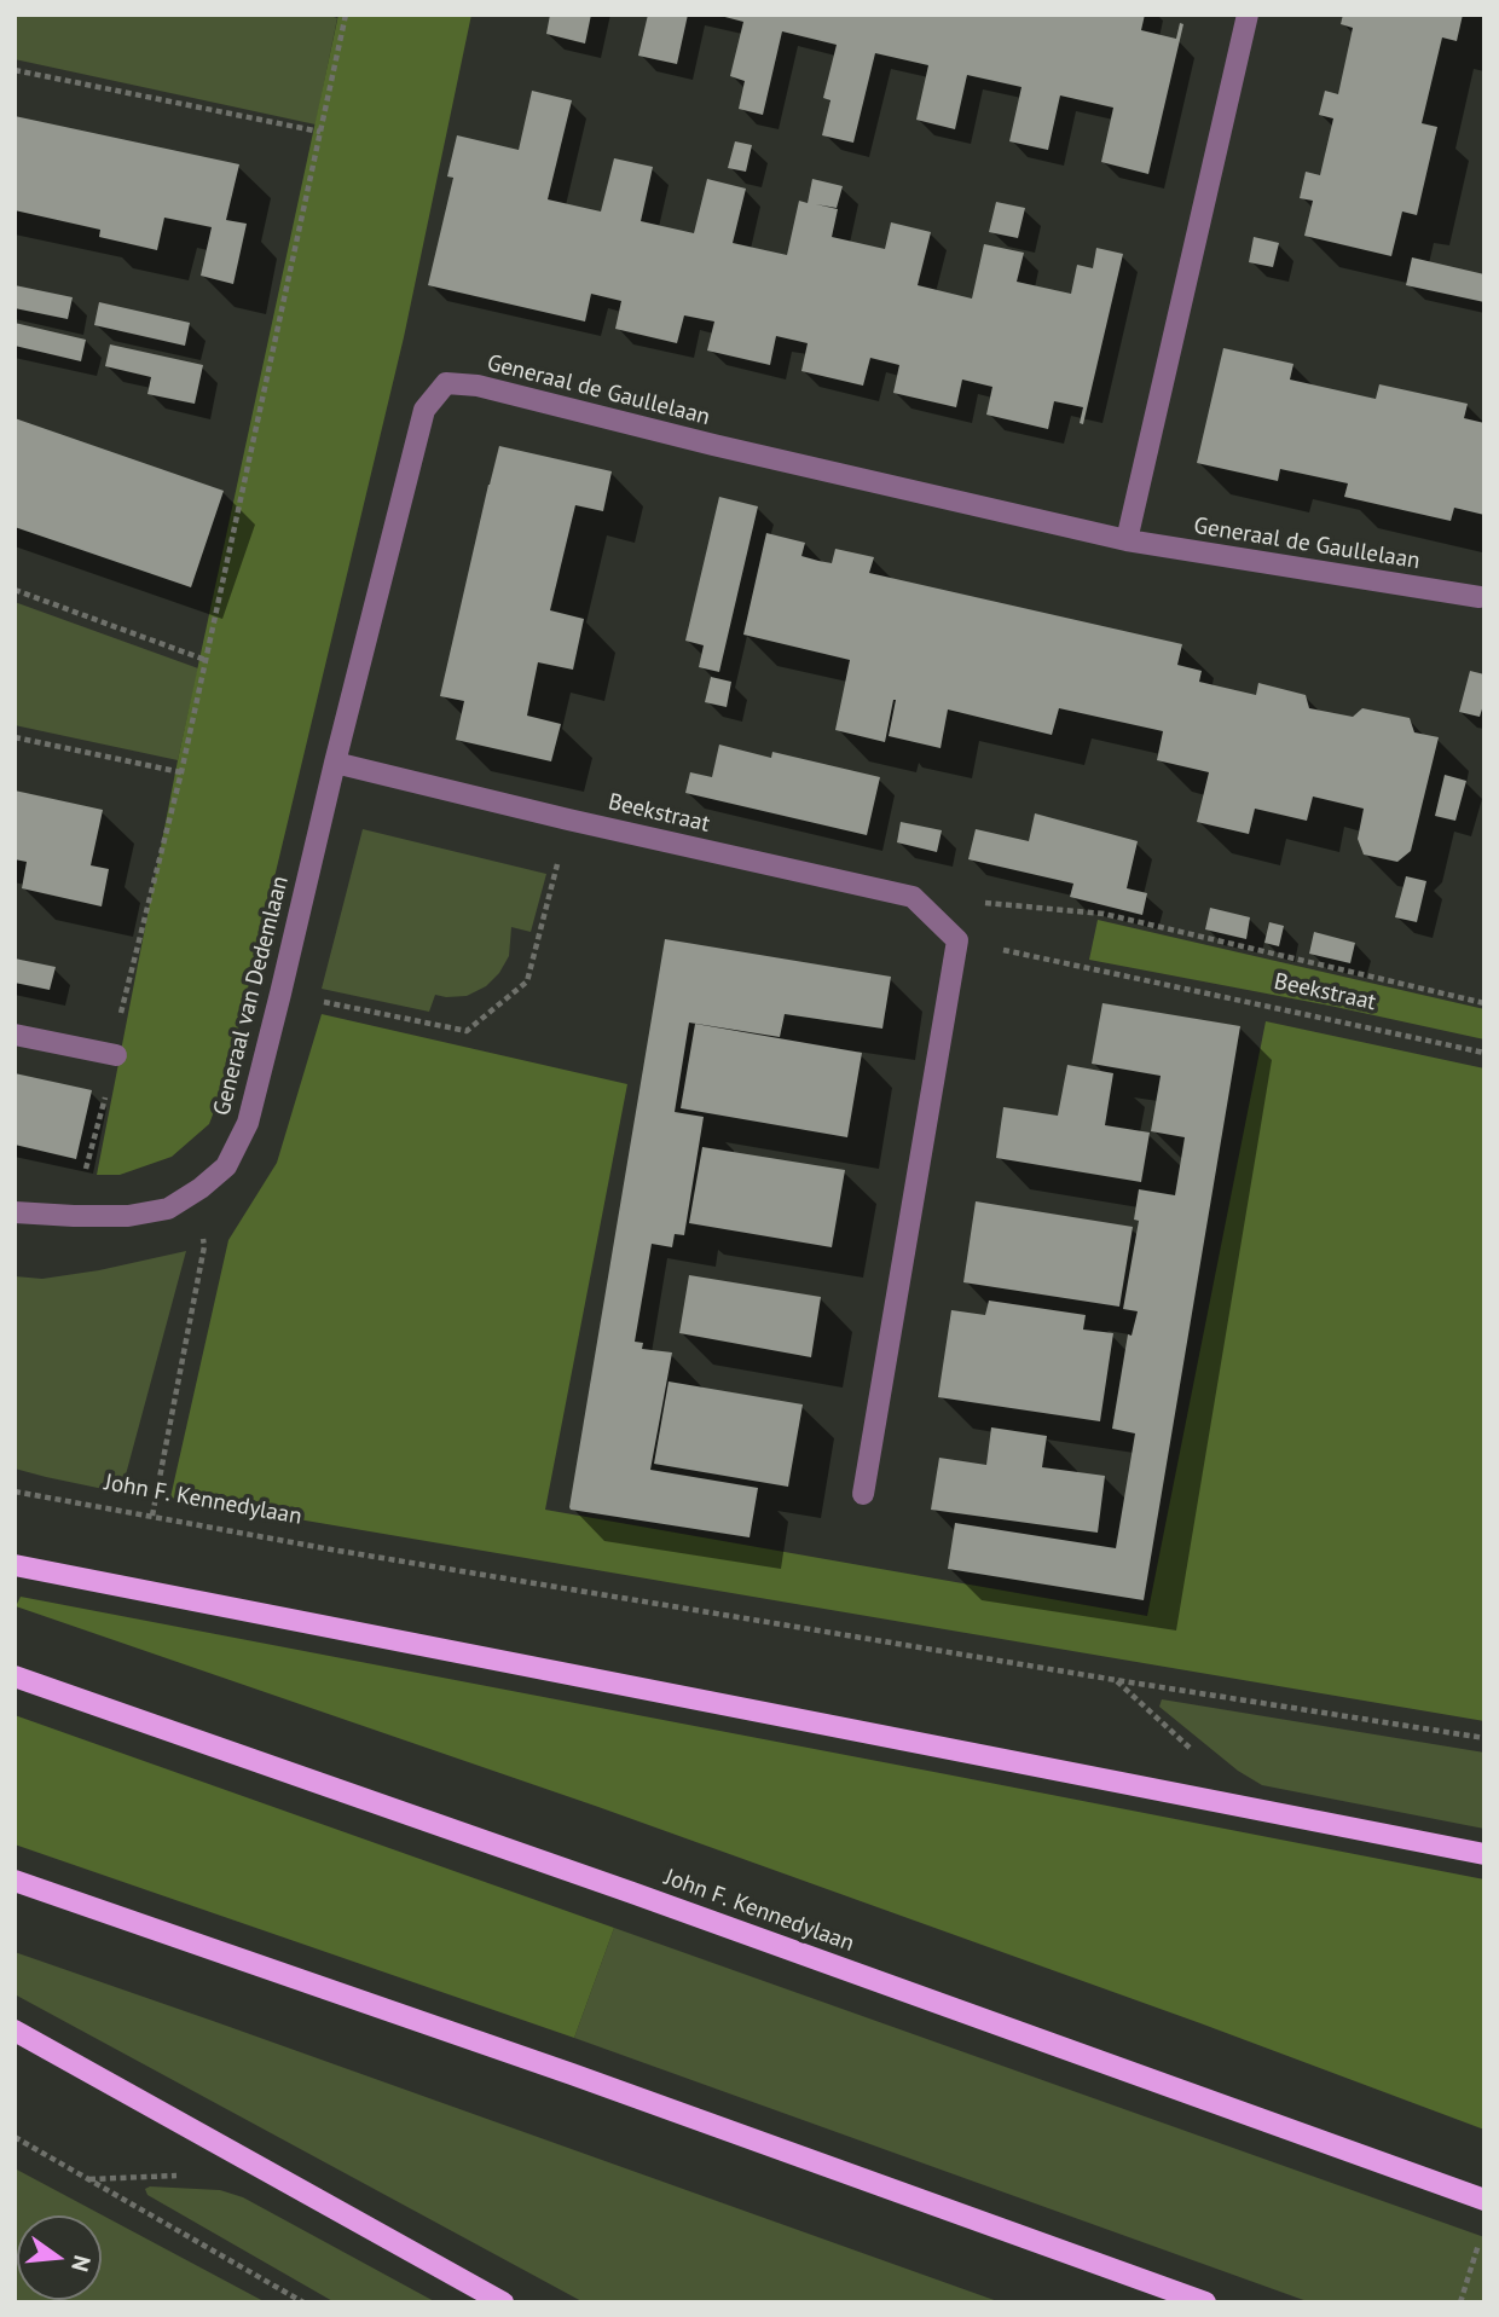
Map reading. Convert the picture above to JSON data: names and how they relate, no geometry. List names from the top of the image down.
{
  "streets": {
    "main road": ["John F. Kennedylaan"],
    "street": ["Generaal de Gaullelaan", "Beekstraat", "Generaal van Dedemlaan"]
  },
  "crossings": [
    ["Generaal de Gaullelaan", "Beekstraat"],
    ["Generaal de Gaullelaan", "Generaal van Dedemlaan"],
    ["Beekstraat", "Generaal van Dedemlaan"]
  ],
  "north": "right"
}
